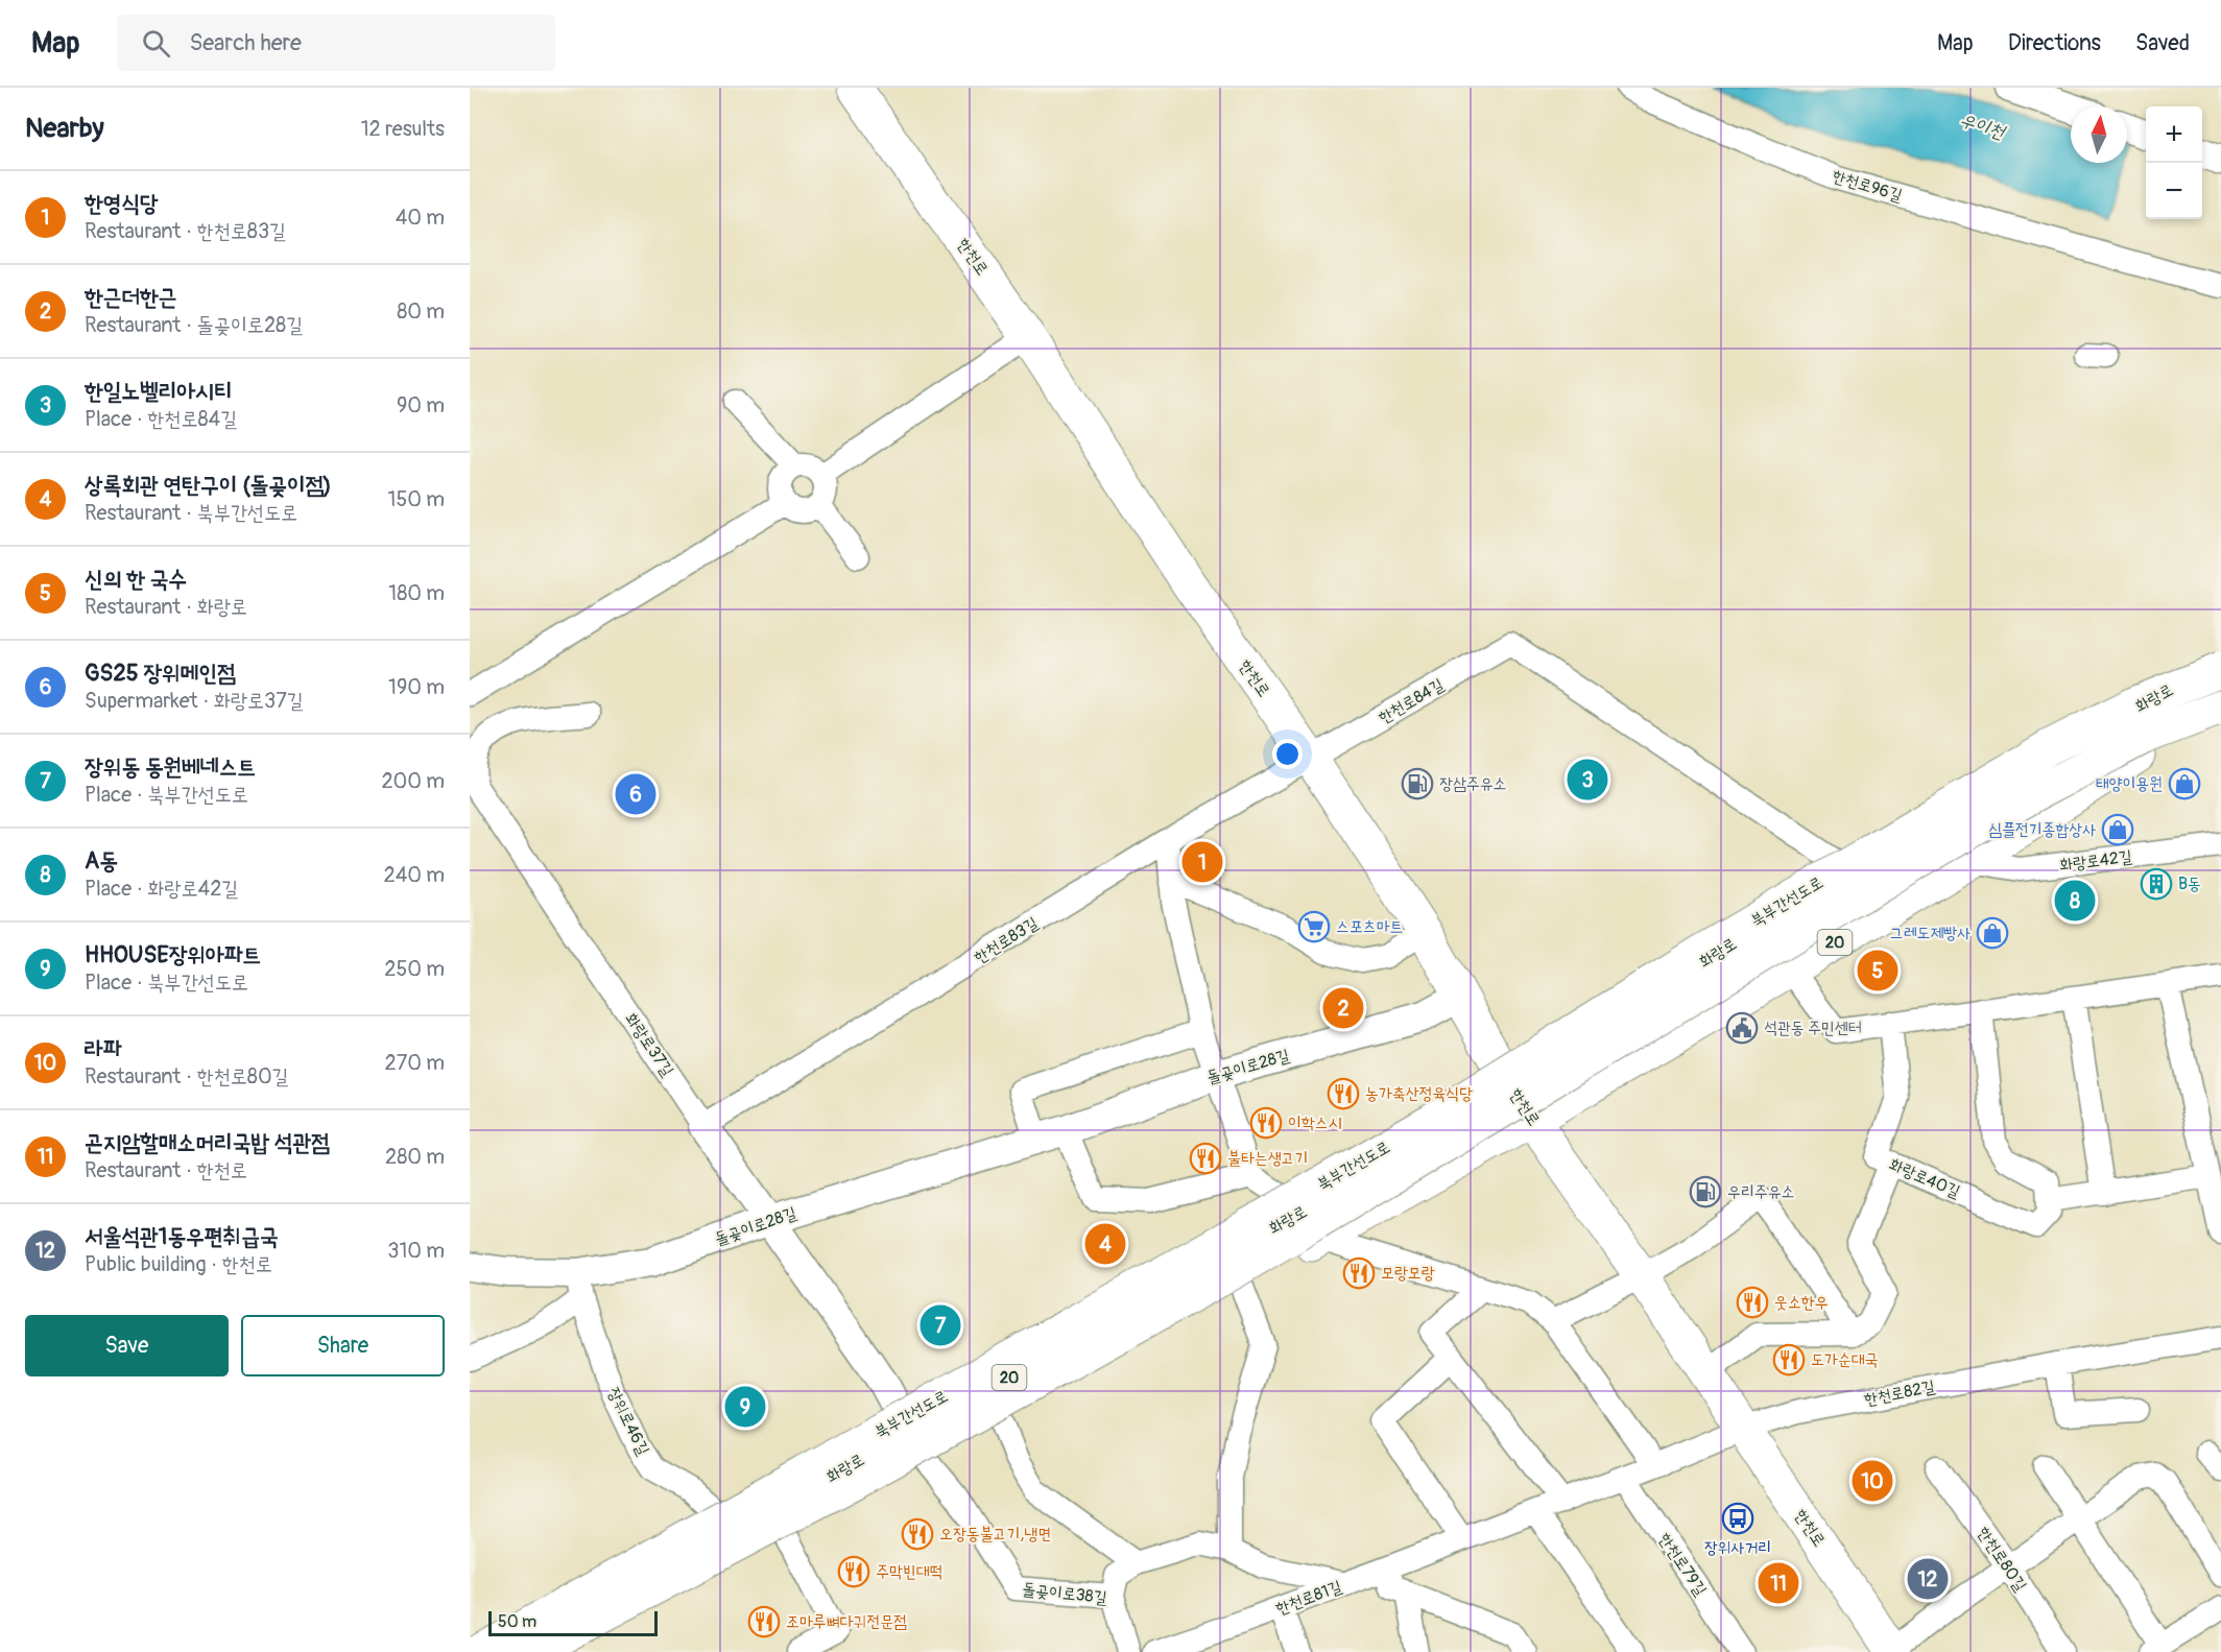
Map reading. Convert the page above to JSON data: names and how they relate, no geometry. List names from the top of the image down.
{
  "streets": {
    "main road": [
      "한천로",
      "화랑로",
      "북부간선도로",
      "20"
    ],
    "street": [
      "한천로96길",
      "한천로84길",
      "화랑로42길",
      "한천로83길",
      "화랑로37길",
      "돌곶이로28길",
      "화랑로40길",
      "한천로82길",
      "장위로46길",
      "한천로80길",
      "한천로79길",
      "돌곶이로38길",
      "한천로81길"
    ]
  },
  "crossings": [
    ["한천로", "화랑로"],
    ["한천로", "한천로84길"],
    ["한천로", "한천로83길"],
    ["한천로", "돌곶이로28길"],
    ["한천로", "한천로82길"],
    ["한천로", "한천로80길"],
    ["한천로", "한천로81길"],
    ["화랑로", "한천로84길"],
    ["화랑로", "화랑로42길"],
    ["화랑로", "북부간선도로"],
    ["화랑로", "화랑로37길"],
    ["화랑로", "장위로46길"],
    ["화랑로", "돌곶이로38길"],
    ["한천로84길", "한천로83길"],
    ["한천로83길", "화랑로37길"],
    ["화랑로37길", "돌곶이로28길"],
    ["화랑로37길", "돌곶이로38길"],
    ["돌곶이로28길", "장위로46길"],
    ["한천로82길", "한천로81길"],
    ["한천로79길", "한천로81길"]
  ],
  "water": ["우이천"],
  "places": {
    "fuel station": ["장삼주유소", "우리주유소"],
    "shop": ["태양이용원", "심플전기종합상사", "그레도제빵사"],
    "building": ["B동"],
    "supermarket": ["스포츠마트"],
    "public building": ["석관동 주민센터"],
    "restaurant": [
      "농가축산정육식당",
      "이학스시",
      "불타는생고기",
      "모랑모랑",
      "웃소한우",
      "도가순대국",
      "오장동불고기,냉면",
      "주막빈대떡",
      "조마루뼈다귀전문점"
    ],
    "bus stop": ["장위사거리"]
  },
  "scale_bar": "50 m",
  "north": "top",
  "page": {
    "header": "Map",
    "search": "Search here",
    "nav": ["Map", "Directions", "Saved"],
    "heading": ["Nearby", "12 results"],
    "map_buttons": ["+", "−"],
    "list": [
      {
        "mark": "1",
        "name": "한영식당",
        "note": "Restaurant · 한천로83길",
        "value": "40 m"
      },
      {
        "mark": "2",
        "name": "한근더한근",
        "note": "Restaurant · 돌곶이로28길",
        "value": "80 m"
      },
      {
        "mark": "3",
        "name": "한일노벨리아시티",
        "note": "Place · 한천로84길",
        "value": "90 m"
      },
      {
        "mark": "4",
        "name": "상록회관 연탄구이 (돌곶이점)",
        "note": "Restaurant · 북부간선도로",
        "value": "150 m"
      },
      {
        "mark": "5",
        "name": "신의 한 국수",
        "note": "Restaurant · 화랑로",
        "value": "180 m"
      },
      {
        "mark": "6",
        "name": "GS25 장위메인점",
        "note": "Supermarket · 화랑로37길",
        "value": "190 m"
      },
      {
        "mark": "7",
        "name": "장위동 동원베네스트",
        "note": "Place · 북부간선도로",
        "value": "200 m"
      },
      {
        "mark": "8",
        "name": "A동",
        "note": "Place · 화랑로42길",
        "value": "240 m"
      },
      {
        "mark": "9",
        "name": "HHOUSE장위아파트",
        "note": "Place · 북부간선도로",
        "value": "250 m"
      },
      {
        "mark": "10",
        "name": "라파",
        "note": "Restaurant · 한천로80길",
        "value": "270 m"
      },
      {
        "mark": "11",
        "name": "곤지암할매소머리국밥 석관점",
        "note": "Restaurant · 한천로",
        "value": "280 m"
      },
      {
        "mark": "12",
        "name": "서울석관1동우편취급국",
        "note": "Public building · 한천로",
        "value": "310 m"
      }
    ],
    "pins": [
      "3",
      "6",
      "1",
      "8",
      "5",
      "2",
      "4",
      "7",
      "9",
      "10",
      "12",
      "11"
    ],
    "buttons": ["Save", "Share"],
    "scale": "50 m"
  }
}
